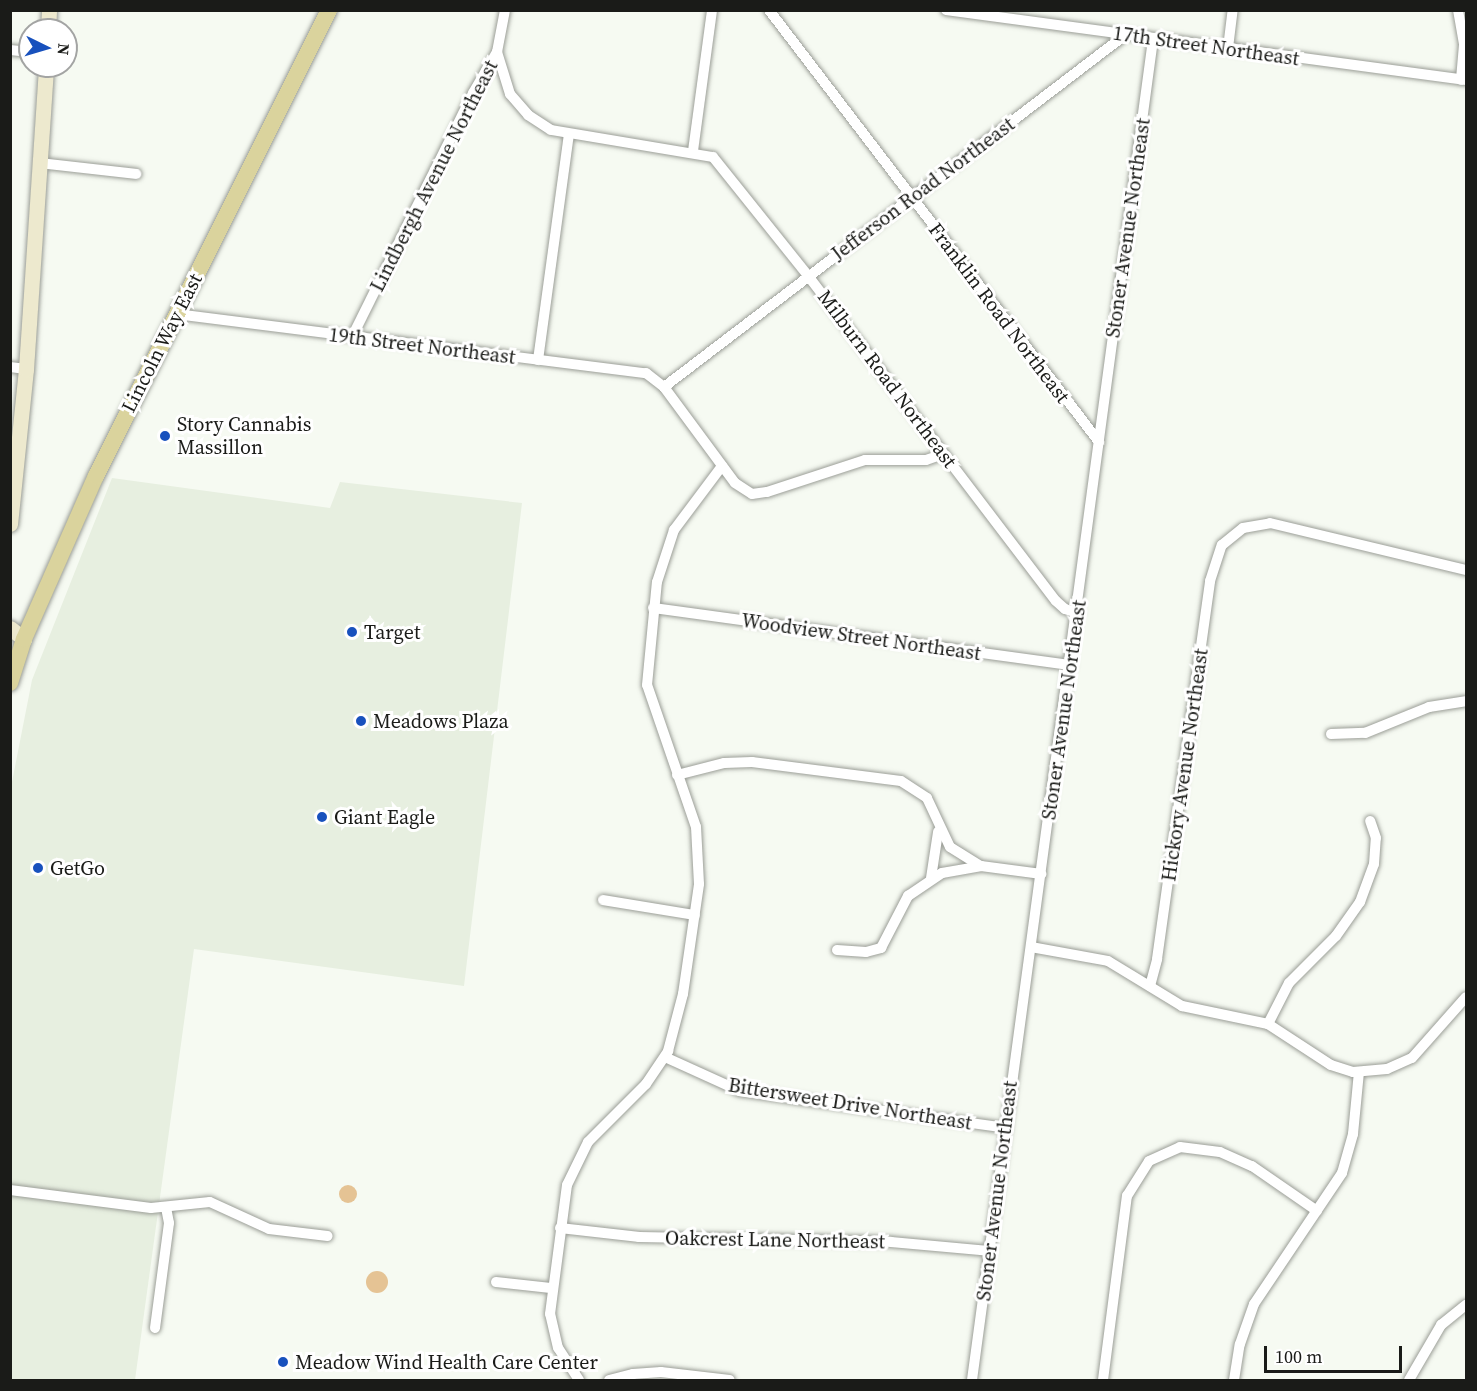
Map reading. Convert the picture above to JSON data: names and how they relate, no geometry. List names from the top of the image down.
{
  "streets": {
    "main road": ["Lincoln Way East"],
    "street": [
      "17th Street Northeast",
      "Lindbergh Avenue Northeast",
      "Jefferson Road Northeast",
      "Stoner Avenue Northeast",
      "Franklin Road Northeast",
      "19th Street Northeast",
      "Milburn Road Northeast",
      "Woodview Street Northeast",
      "Hickory Avenue Northeast",
      "Bittersweet Drive Northeast",
      "Oakcrest Lane Northeast"
    ]
  },
  "crossings": [
    ["17th Street Northeast", "Jefferson Road Northeast"],
    ["17th Street Northeast", "Stoner Avenue Northeast"],
    ["Lindbergh Avenue Northeast", "19th Street Northeast"],
    ["Lindbergh Avenue Northeast", "Milburn Road Northeast"],
    ["Jefferson Road Northeast", "Franklin Road Northeast"],
    ["Jefferson Road Northeast", "19th Street Northeast"],
    ["Jefferson Road Northeast", "Milburn Road Northeast"],
    ["Stoner Avenue Northeast", "Franklin Road Northeast"],
    ["Stoner Avenue Northeast", "Milburn Road Northeast"],
    ["Stoner Avenue Northeast", "Woodview Street Northeast"],
    ["Stoner Avenue Northeast", "Bittersweet Drive Northeast"],
    ["Stoner Avenue Northeast", "Oakcrest Lane Northeast"],
    ["Lincoln Way East", "19th Street Northeast"]
  ],
  "places": [
    "Story Cannabis Massillon",
    "Target",
    "Meadows Plaza",
    "Giant Eagle",
    "GetGo",
    "Meadow Wind Health Care Center"
  ],
  "scale_bar": "100 m",
  "north": "right"
}
